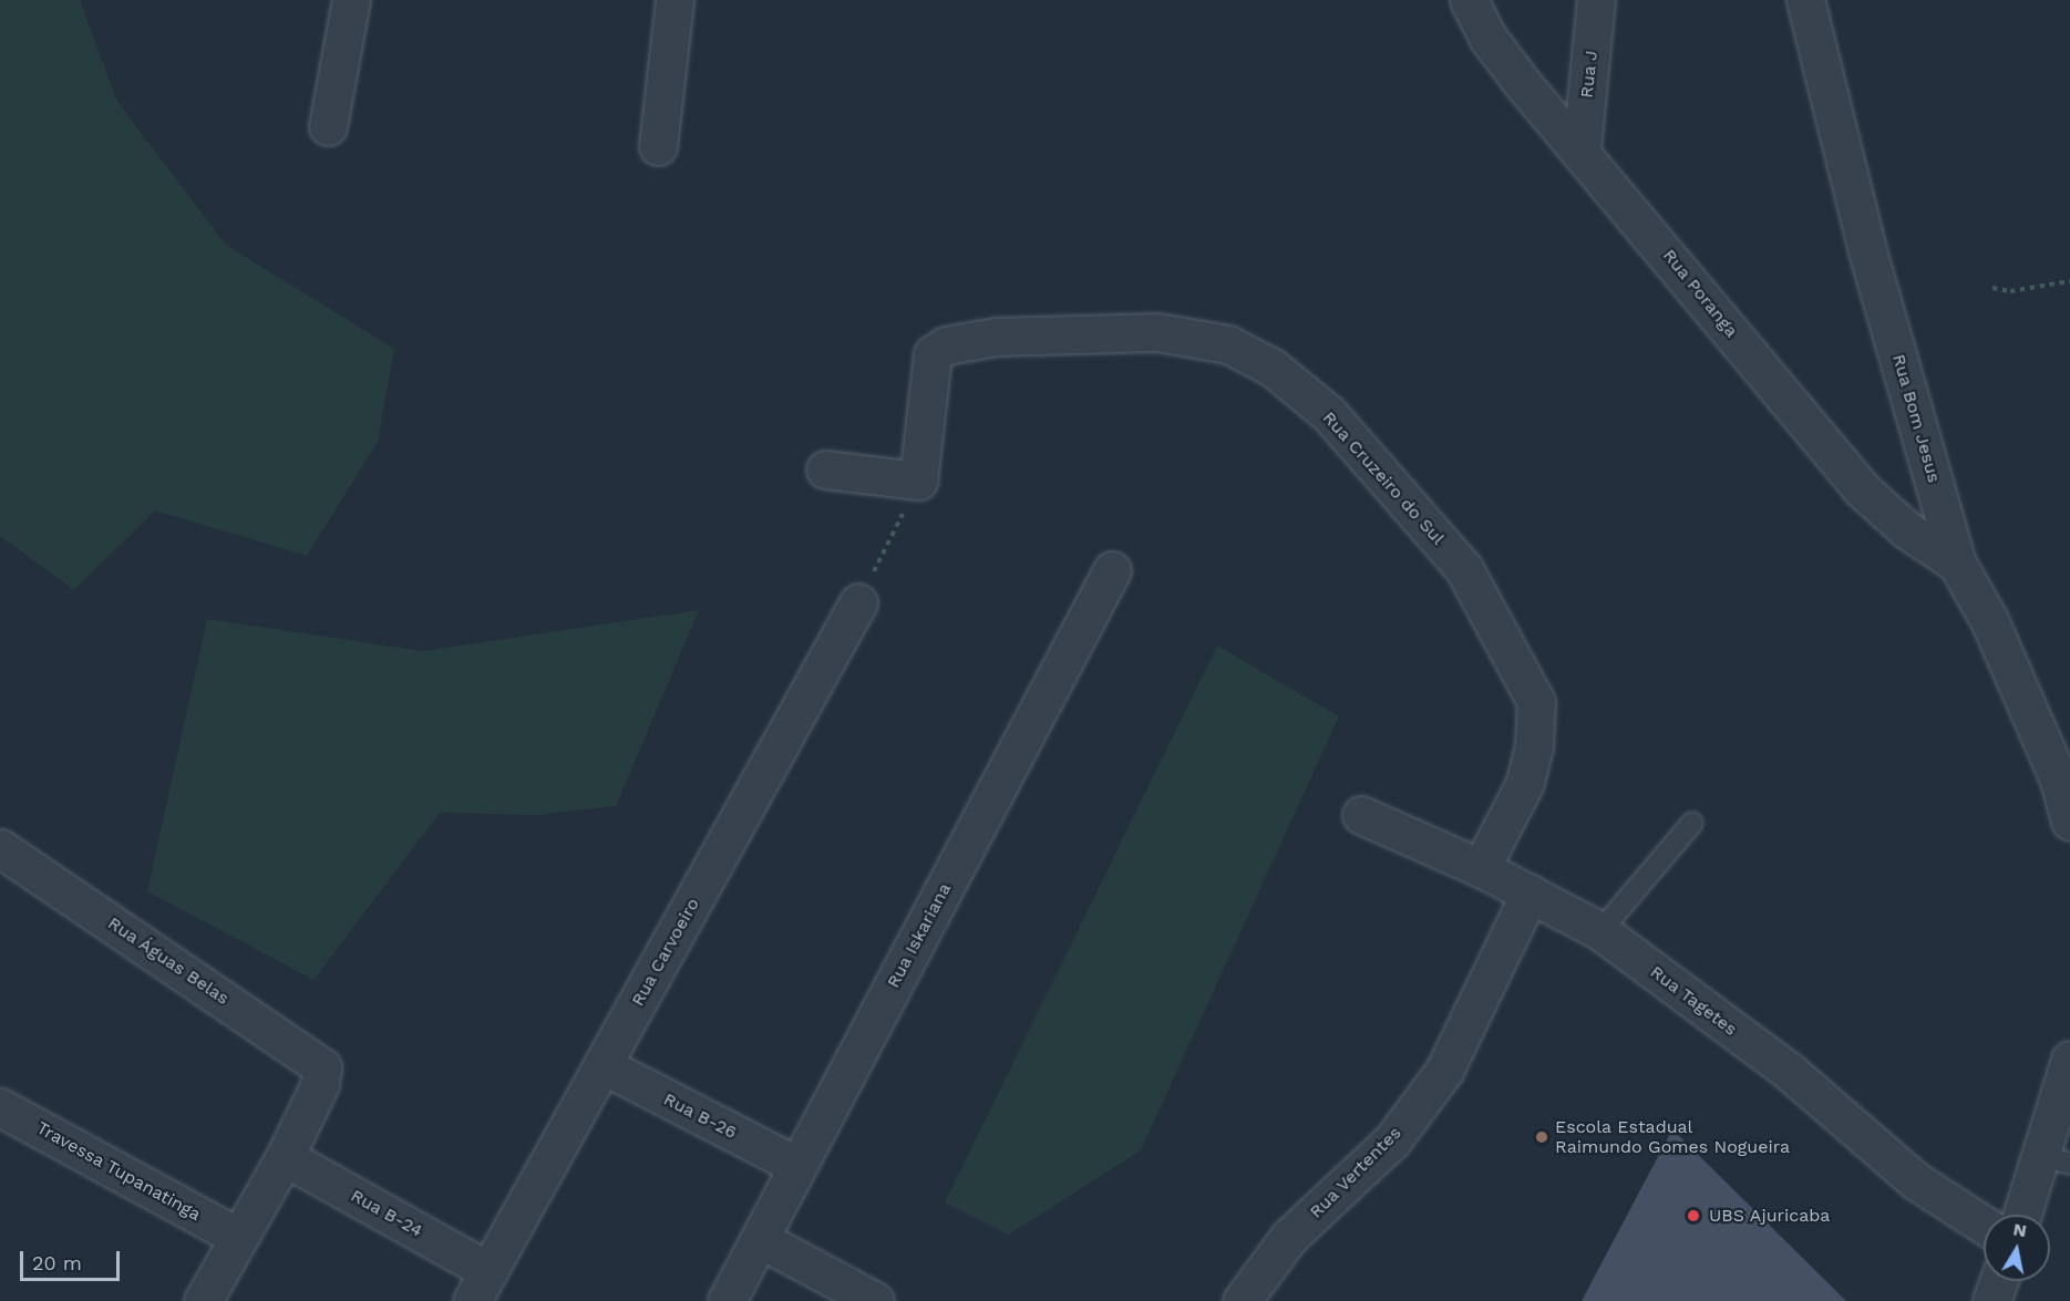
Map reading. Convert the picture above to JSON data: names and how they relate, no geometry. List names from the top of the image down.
{
  "streets": {
    "street": [
      "Rua J",
      "Rua Poranga",
      "Rua Bom Jesus",
      "Rua Cruzeiro do Sul",
      "Rua Iskariana",
      "Rua Carvoeiro",
      "Rua Águas Belas",
      "Rua Tagetes",
      "Rua B-26",
      "Travessa Tupanatinga",
      "Rua Vertentes",
      "Rua B-24"
    ]
  },
  "crossings": [
    ["Rua J", "Rua Poranga"],
    ["Rua Poranga", "Rua Bom Jesus"],
    ["Rua Cruzeiro do Sul", "Rua Tagetes"],
    ["Rua Iskariana", "Rua B-26"],
    ["Rua Carvoeiro", "Rua B-26"],
    ["Rua Carvoeiro", "Rua B-24"],
    ["Rua Águas Belas", "Rua B-24"],
    ["Rua Tagetes", "Rua Vertentes"]
  ],
  "places": ["Escola Estadual Raimundo Gomes Nogueira", "UBS Ajuricaba"],
  "scale_bar": "20 m",
  "north": "top"
}
